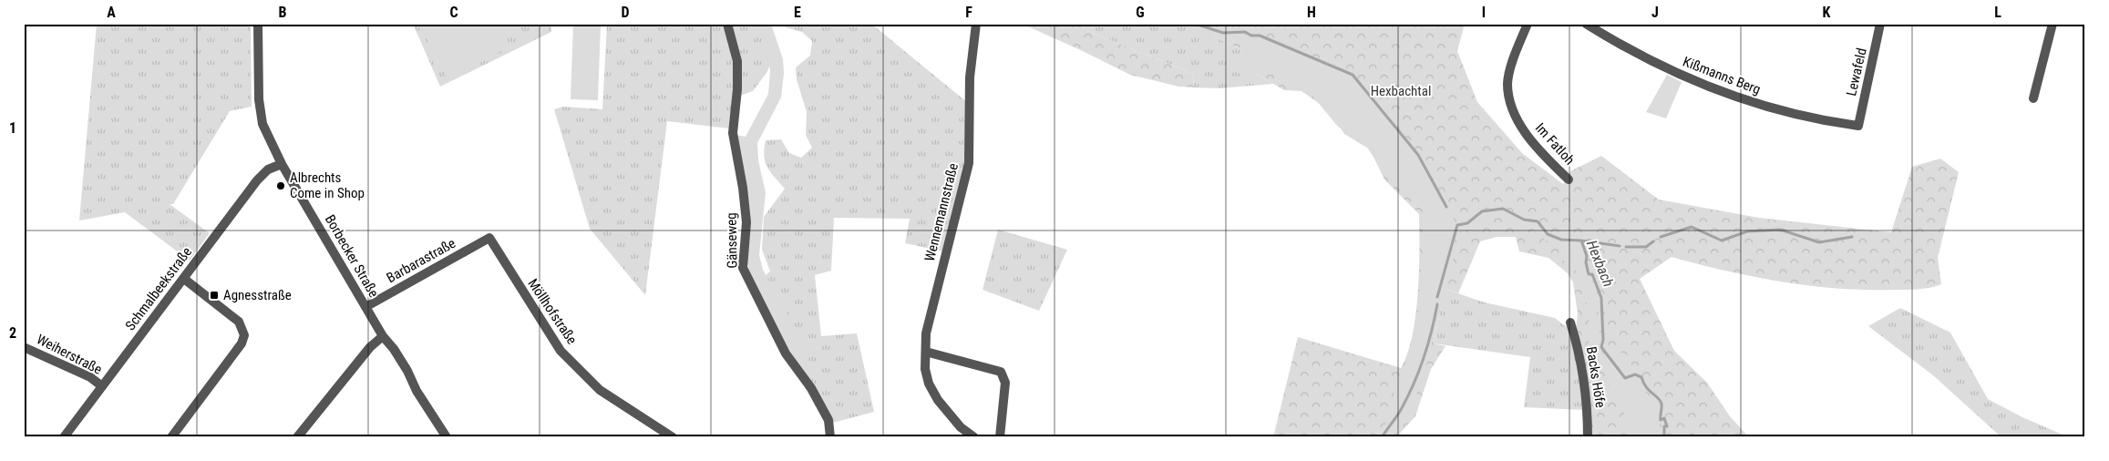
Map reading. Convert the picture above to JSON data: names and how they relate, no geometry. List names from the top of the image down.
{
  "streets": {
    "street": [
      "Lewafeld",
      "Kißmanns Berg",
      "Im Fatloh",
      "Wennemannstraße",
      "Gänseweg",
      "Borbecker Straße",
      "Barbarastraße",
      "Schmalbeekstraße",
      "Möllhofstraße",
      "Weiherstraße",
      "Backs Höfe"
    ]
  },
  "crossings": [
    ["Lewafeld", "Kißmanns Berg"],
    ["Borbecker Straße", "Barbarastraße"],
    ["Borbecker Straße", "Schmalbeekstraße"],
    ["Barbarastraße", "Möllhofstraße"],
    ["Schmalbeekstraße", "Weiherstraße"]
  ],
  "water": ["Hexbach"],
  "parks": ["Hexbachtal"],
  "places": {
    "other": ["Albrechts Come in Shop"],
    "transit": ["Agnesstraße"]
  },
  "grid": {
    "columns": [
      "A",
      "B",
      "C",
      "D",
      "E",
      "F",
      "G",
      "H",
      "I",
      "J",
      "K",
      "L"
    ],
    "rows": ["1", "2"]
  }
}
